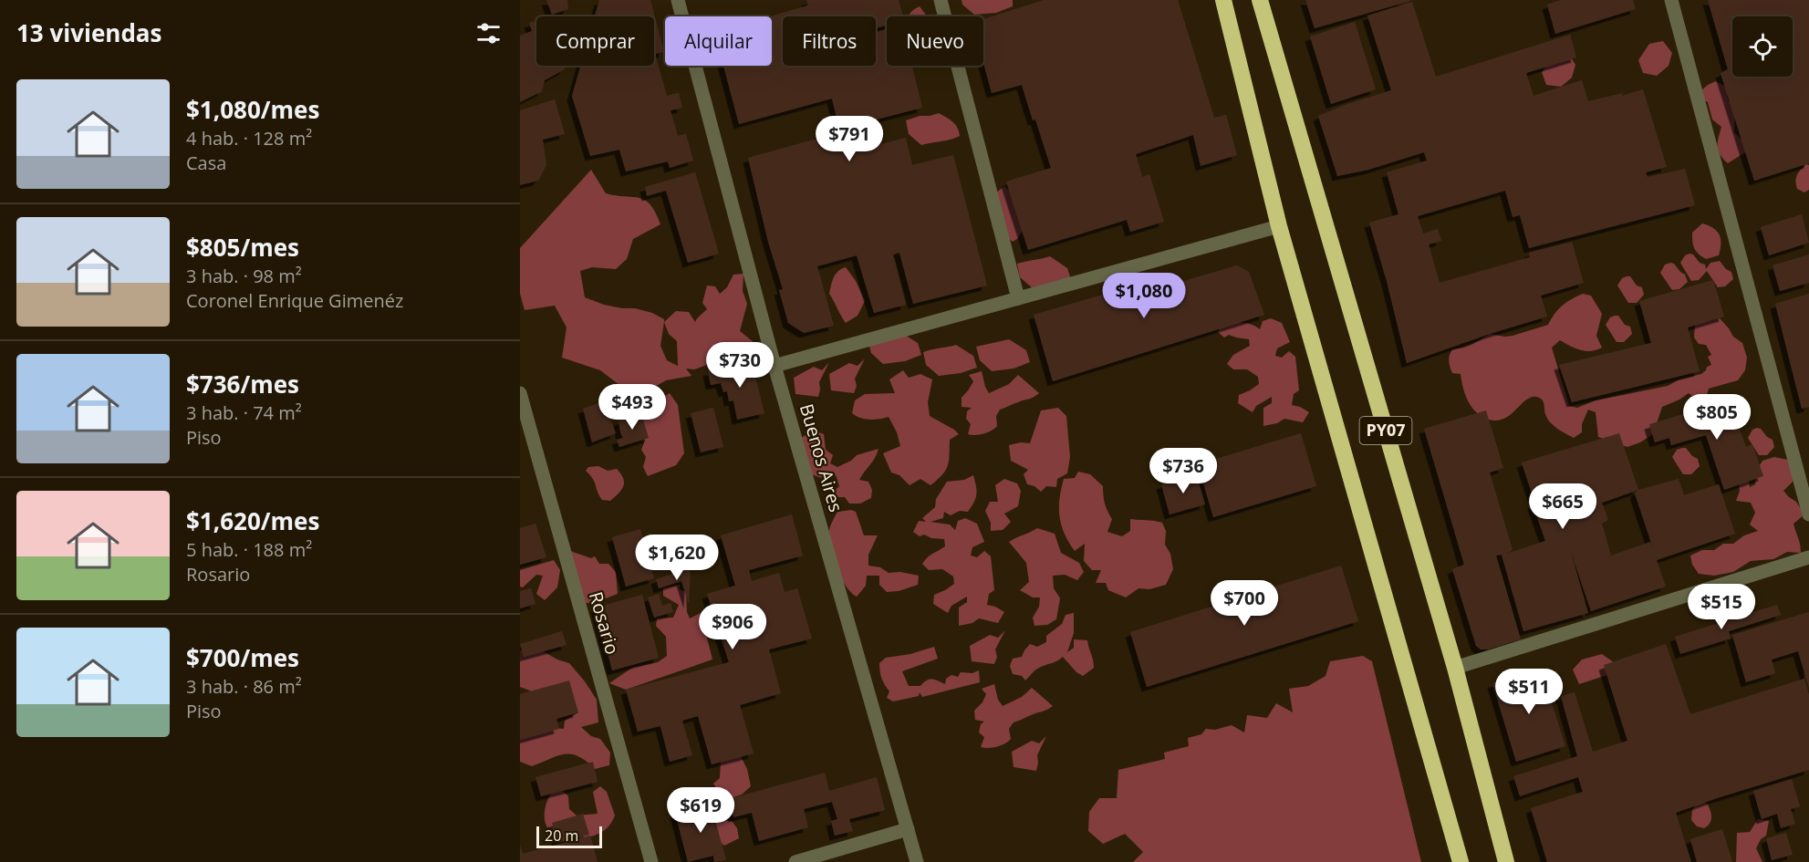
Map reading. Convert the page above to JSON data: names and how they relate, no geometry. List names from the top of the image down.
{
  "streets": {
    "highway": ["PY07"],
    "street": ["Buenos Aires", "Rosario"]
  },
  "scale_bar": "20 m",
  "page": {
    "heading": "13 viviendas",
    "chip": [
      "Comprar",
      "Alquilar",
      "Filtros",
      "Nuevo"
    ],
    "list": [
      {
        "name": "$1,080/mes",
        "note": "4 hab. · 128 m² · Casa"
      },
      {
        "name": "$805/mes",
        "note": "3 hab. · 98 m² · Coronel Enrique Gimenéz"
      },
      {
        "name": "$736/mes",
        "note": "3 hab. · 74 m² · Piso"
      },
      {
        "name": "$1,620/mes",
        "note": "5 hab. · 188 m² · Rosario"
      },
      {
        "name": "$700/mes",
        "note": "3 hab. · 86 m² · Piso"
      }
    ],
    "price": [
      "$791",
      "$1,080",
      "$730",
      "$493",
      "$805",
      "$736",
      "$665",
      "$1,620",
      "$700",
      "$515",
      "$906",
      "$511",
      "$619"
    ],
    "scale": "20 m"
  }
}
